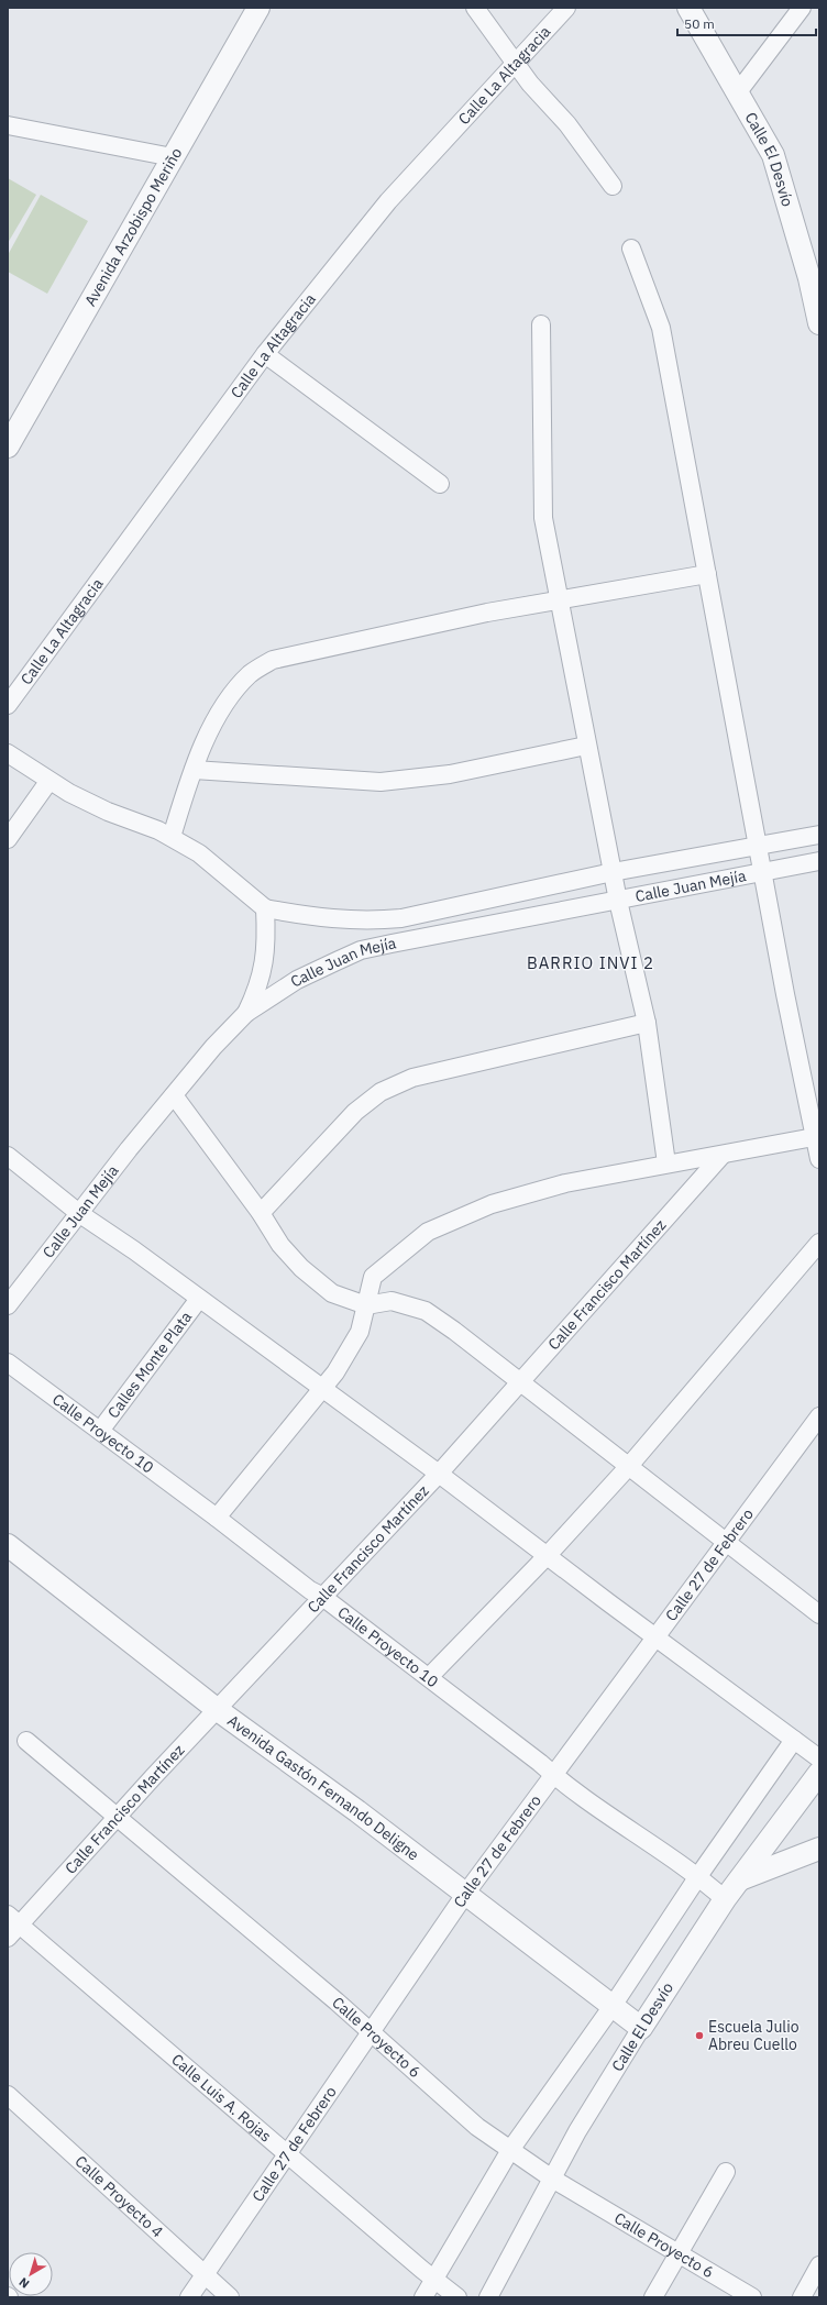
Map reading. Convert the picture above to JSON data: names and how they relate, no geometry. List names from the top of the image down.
{
  "streets": {
    "street": [
      "Calle La Altagracia",
      "Calle El Desvío",
      "Avenida Arzobispo Meriño",
      "Calle Juan Mejía",
      "Calle Francisco Martínez",
      "Calles Monte Plata",
      "Calle Proyecto 10",
      "Calle 27 de Febrero",
      "Avenida Gastón Fernando Deligne",
      "Calle Proyecto 6",
      "Calle Luis A. Rojas",
      "Calle Proyecto 4"
    ]
  },
  "crossings": [
    ["Calle El Desvío", "Calle Proyecto 10"],
    ["Calle El Desvío", "Avenida Gastón Fernando Deligne"],
    ["Calle El Desvío", "Calle Proyecto 6"],
    ["Calle Francisco Martínez", "Calle Proyecto 10"],
    ["Calle Francisco Martínez", "Avenida Gastón Fernando Deligne"],
    ["Calle Francisco Martínez", "Calle Proyecto 6"],
    ["Calle Francisco Martínez", "Calle Luis A. Rojas"],
    ["Calles Monte Plata", "Calle Proyecto 10"],
    ["Calle Proyecto 10", "Calle 27 de Febrero"],
    ["Calle 27 de Febrero", "Avenida Gastón Fernando Deligne"],
    ["Calle 27 de Febrero", "Calle Proyecto 6"],
    ["Calle 27 de Febrero", "Calle Luis A. Rojas"],
    ["Calle 27 de Febrero", "Calle Proyecto 4"]
  ],
  "districts": ["BARRIO INVI 2"],
  "places": ["Escuela Julio Abreu Cuello"],
  "scale_bar": "50 m",
  "north": "bottom left"
}
